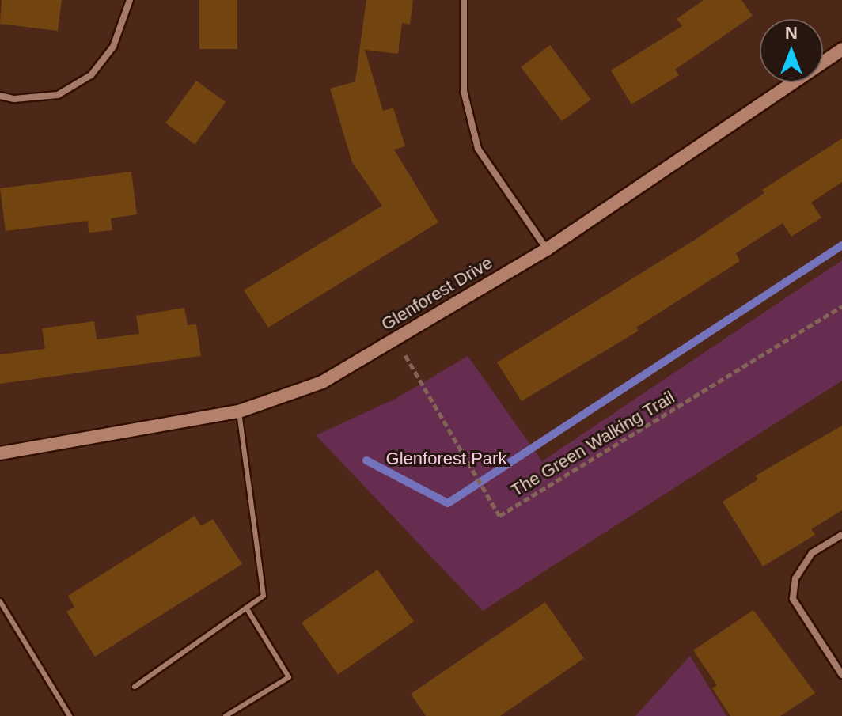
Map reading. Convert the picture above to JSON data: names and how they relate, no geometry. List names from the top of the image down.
{
  "streets": {
    "street": ["Glenforest Drive"],
    "path": ["The Green Walking Trail"]
  },
  "crossings": [
    ["Glenforest Drive", "The Green Walking Trail"]
  ],
  "parks": ["Glenforest Park"],
  "north": "top"
}
